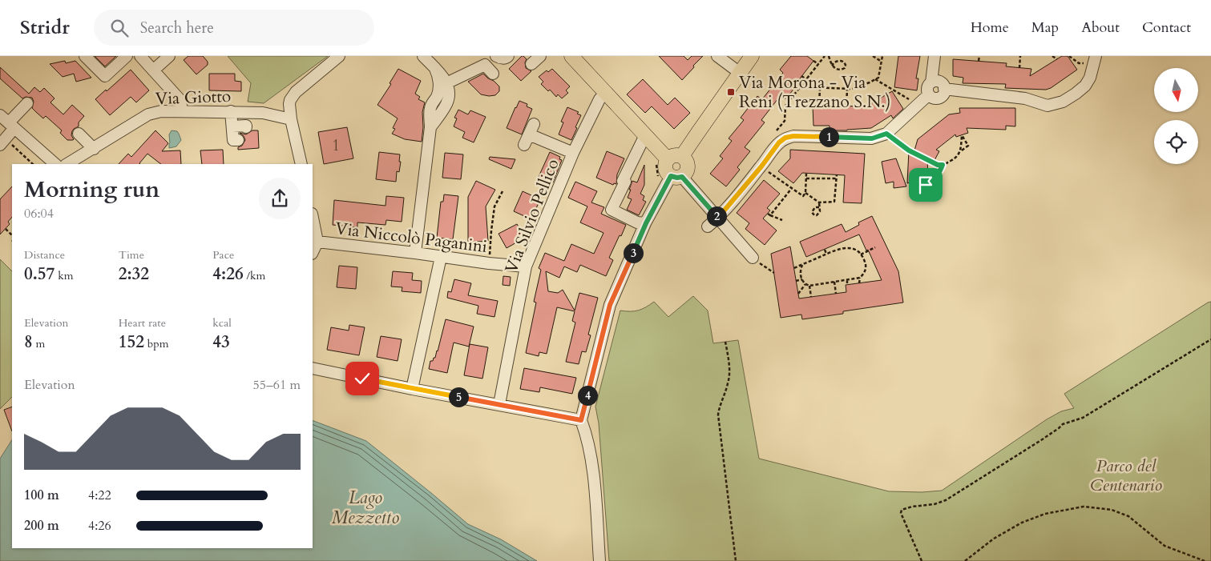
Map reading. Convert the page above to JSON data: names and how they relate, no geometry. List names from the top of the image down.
{
  "streets": {
    "street": ["Via Giotto", "Via Silvio Pellico", "Via Niccolò Paganini"]
  },
  "crossings": [
    ["Via Silvio Pellico", "Via Niccolò Paganini"]
  ],
  "water": ["Lago Mezzetto"],
  "parks": ["Parco del Centenario"],
  "places": {
    "transit": ["Via Morona - Via Reni (Trezzano S.N.)"]
  },
  "house_numbers": ["1"],
  "north": "bottom",
  "page": {
    "header": "Stridr",
    "search": "Search here",
    "nav": [
      "Home",
      "Map",
      "About",
      "Contact"
    ],
    "pins": [
      "1",
      "2",
      "3",
      "4",
      "5"
    ],
    "heading": ["Morning run", "06:04"],
    "stats": [
      ["Distance", "0.57 km"],
      ["Time", "2:32"],
      ["Pace", "4:26 /km"],
      ["Elevation", "8 m"],
      ["Heart rate", "152 bpm"],
      ["kcal", "43"]
    ],
    "chart": ["Elevation", "55–61 m"],
    "list": [
      {
        "name": "100 m",
        "note": "4:22"
      },
      {
        "name": "200 m",
        "note": "4:26"
      }
    ]
  }
}
